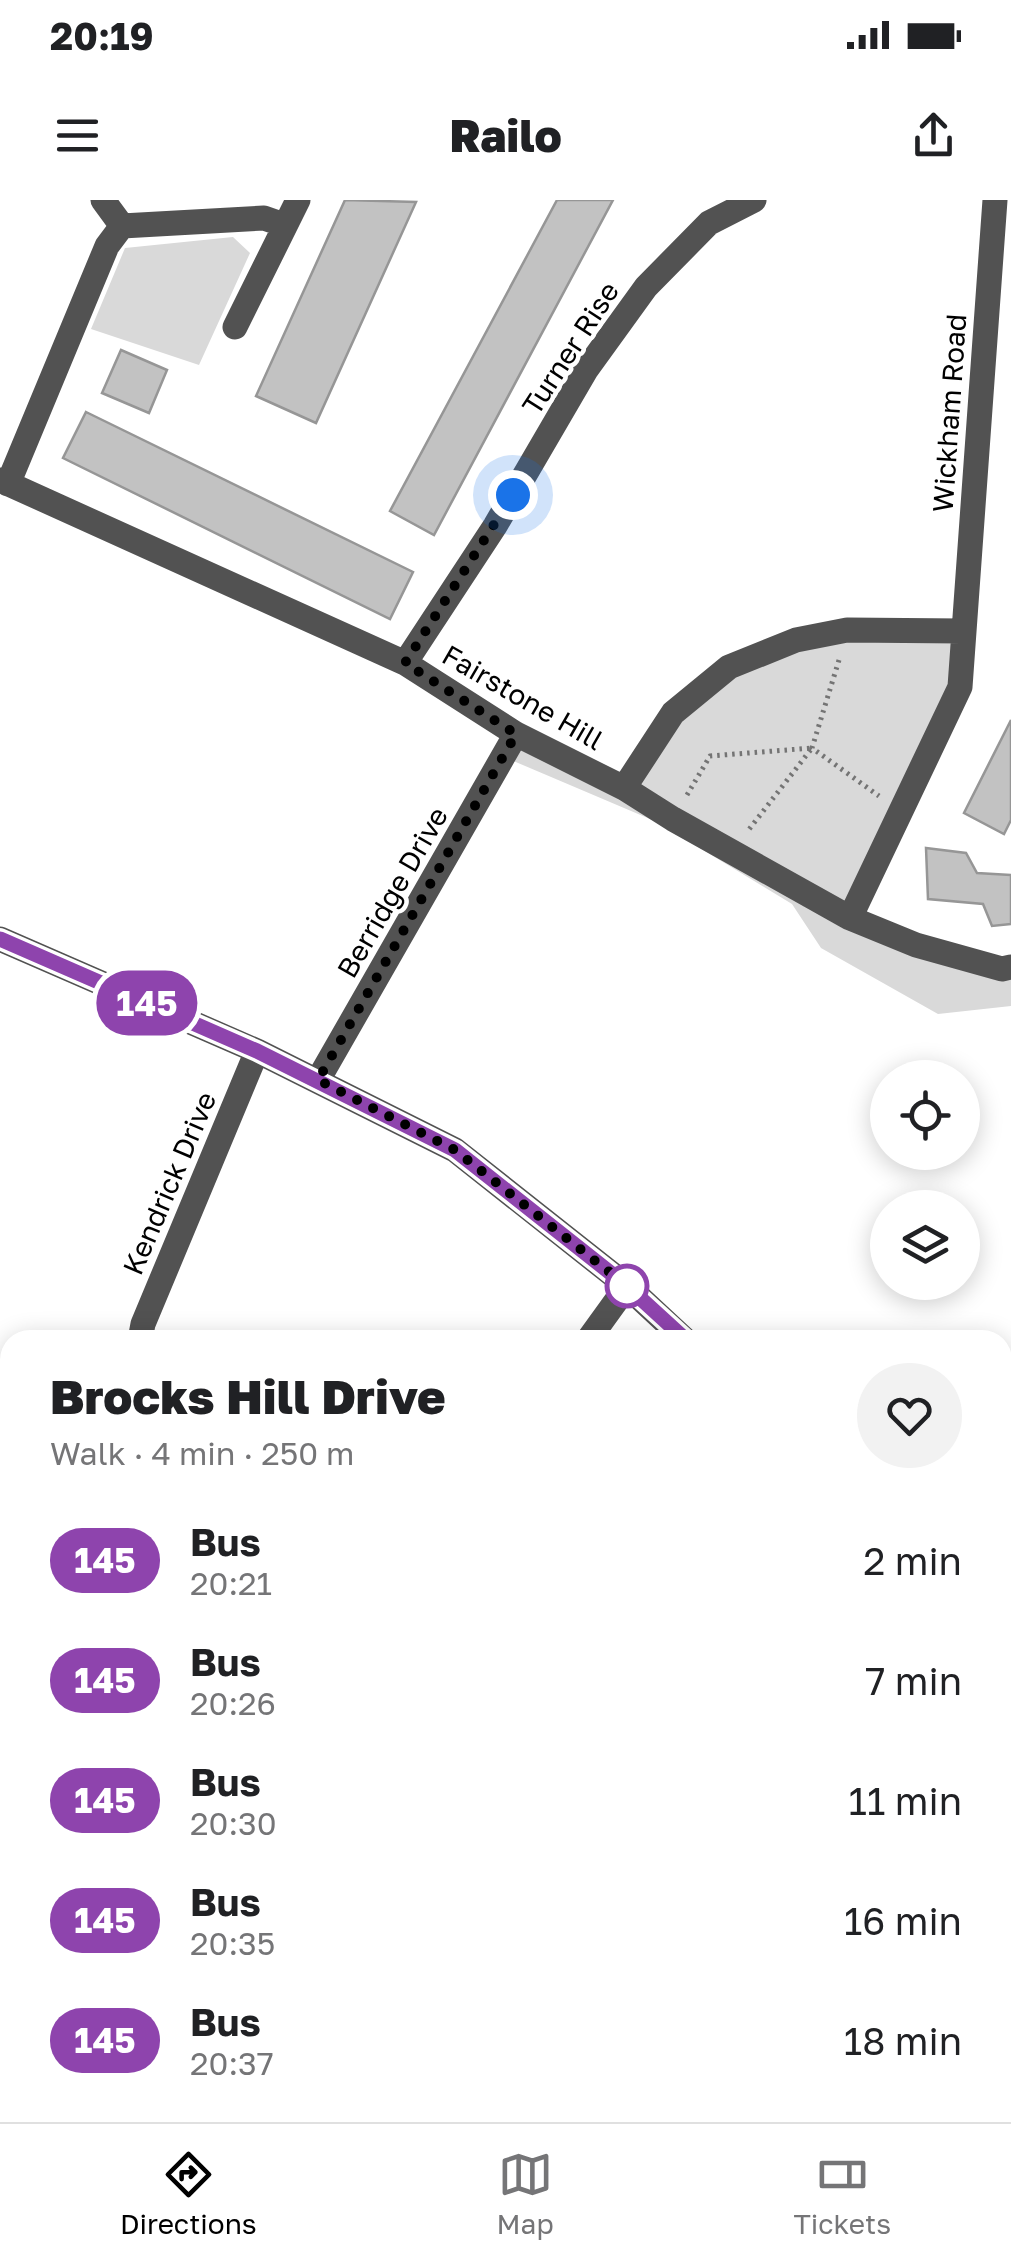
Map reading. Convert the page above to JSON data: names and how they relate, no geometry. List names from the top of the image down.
{
  "streets": {
    "street": [
      "Turner Rise",
      "Wickham Road",
      "Fairstone Hill",
      "Berridge Drive",
      "Kendrick Drive"
    ]
  },
  "crossings": [
    ["Turner Rise", "Fairstone Hill"],
    ["Wickham Road", "Fairstone Hill"],
    ["Fairstone Hill", "Berridge Drive"]
  ],
  "lines": ["bus line 145"],
  "page": {
    "status": "20:19",
    "header": "Railo",
    "on_map": "145",
    "heading": ["Brocks Hill Drive", "Walk · 4 min · 250 m"],
    "list": [
      {
        "mark": "145",
        "name": "Bus",
        "note": "20:21",
        "value": "2 min"
      },
      {
        "mark": "145",
        "name": "Bus",
        "note": "20:26",
        "value": "7 min"
      },
      {
        "mark": "145",
        "name": "Bus",
        "note": "20:30",
        "value": "11 min"
      },
      {
        "mark": "145",
        "name": "Bus",
        "note": "20:35",
        "value": "16 min"
      },
      {
        "mark": "145",
        "name": "Bus",
        "note": "20:37",
        "value": "18 min"
      }
    ],
    "tabs": ["Directions", "Map", "Tickets"]
  }
}
